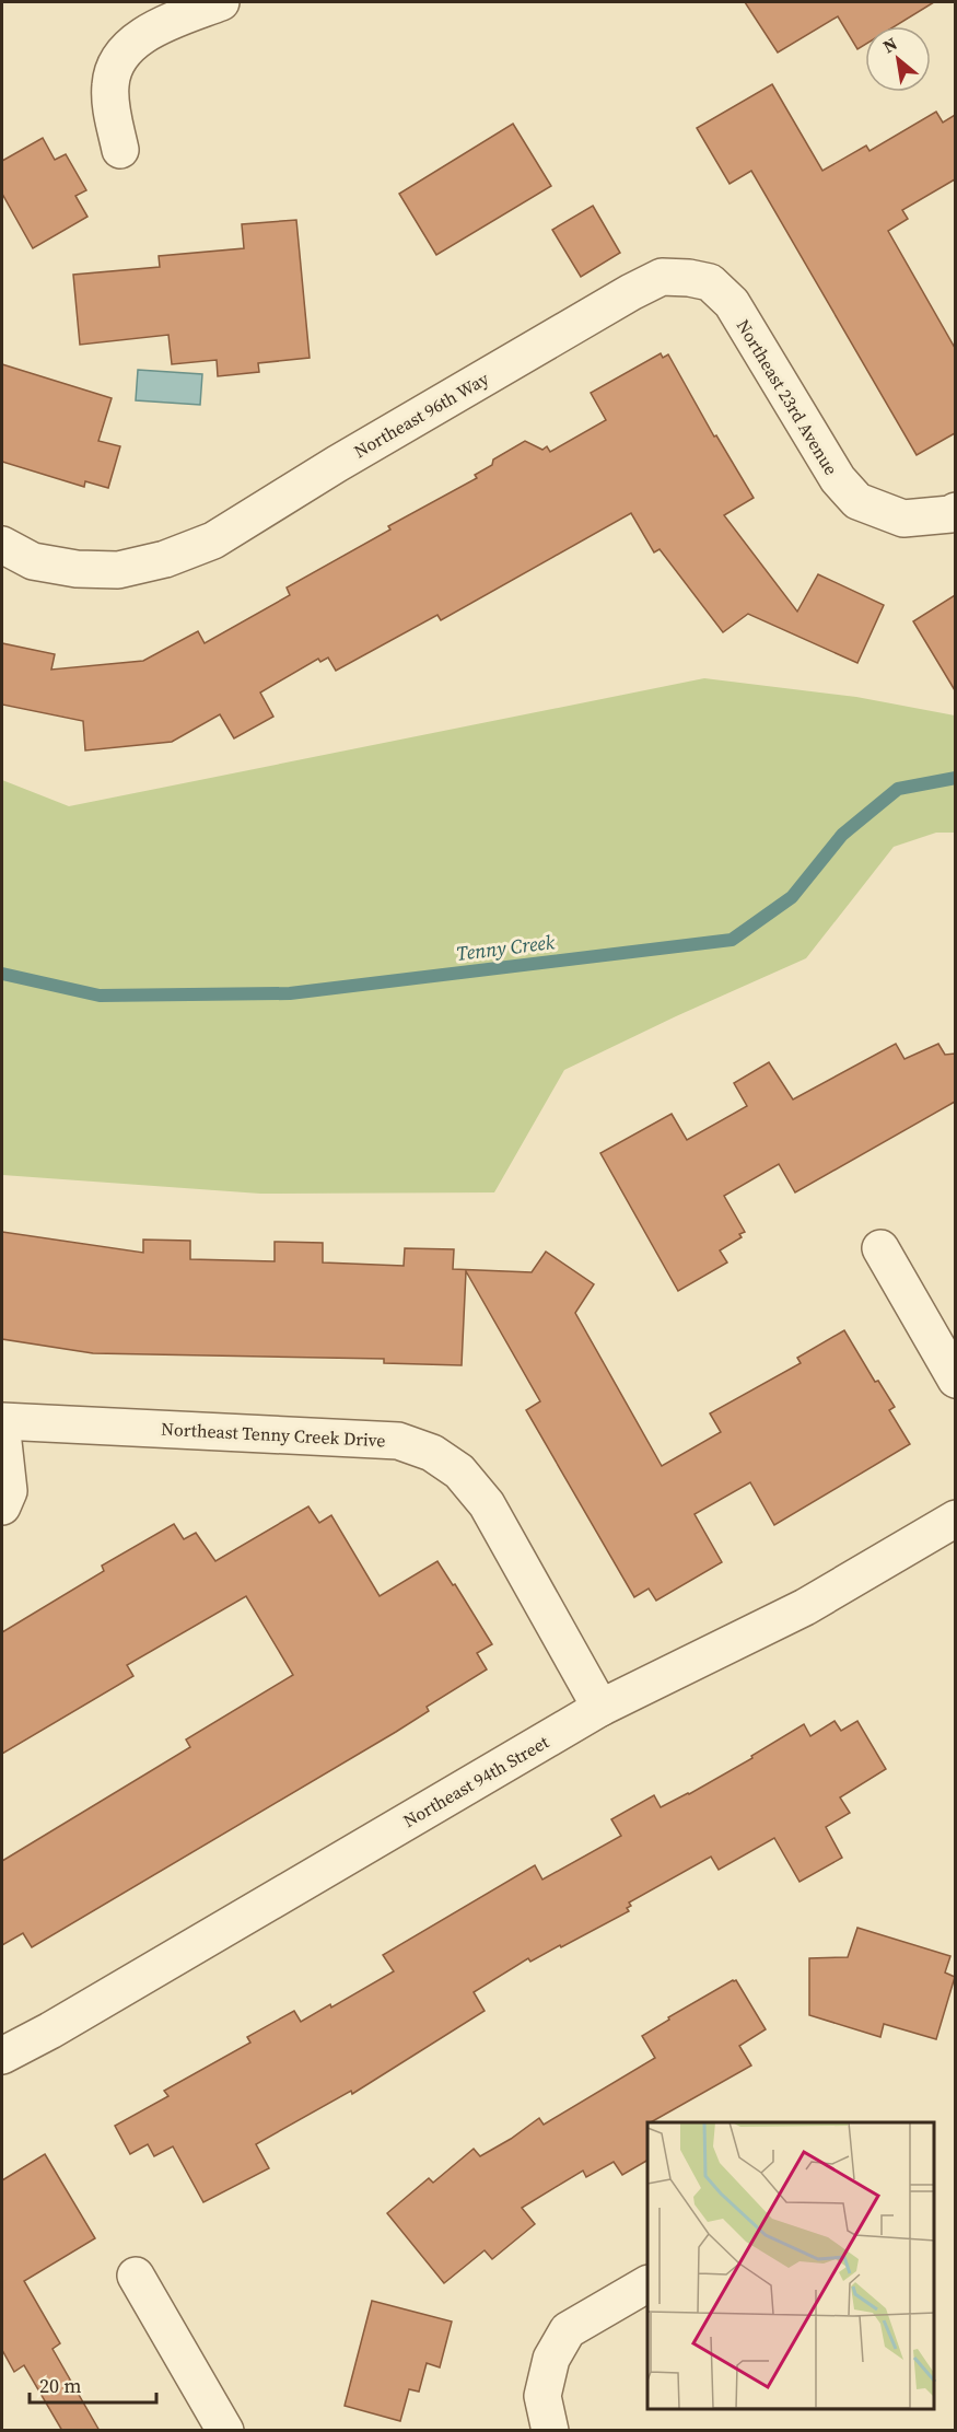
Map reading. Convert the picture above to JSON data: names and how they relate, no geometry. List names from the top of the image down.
{
  "streets": {
    "street": [
      "Northeast 23rd Avenue",
      "Northeast 96th Way",
      "Northeast Tenny Creek Drive",
      "Northeast 94th Street"
    ]
  },
  "crossings": [
    ["Northeast 23rd Avenue", "Northeast 96th Way"],
    ["Northeast Tenny Creek Drive", "Northeast 94th Street"]
  ],
  "water": ["Tenny Creek"],
  "scale_bar": "20 m",
  "north": "top left"
}
